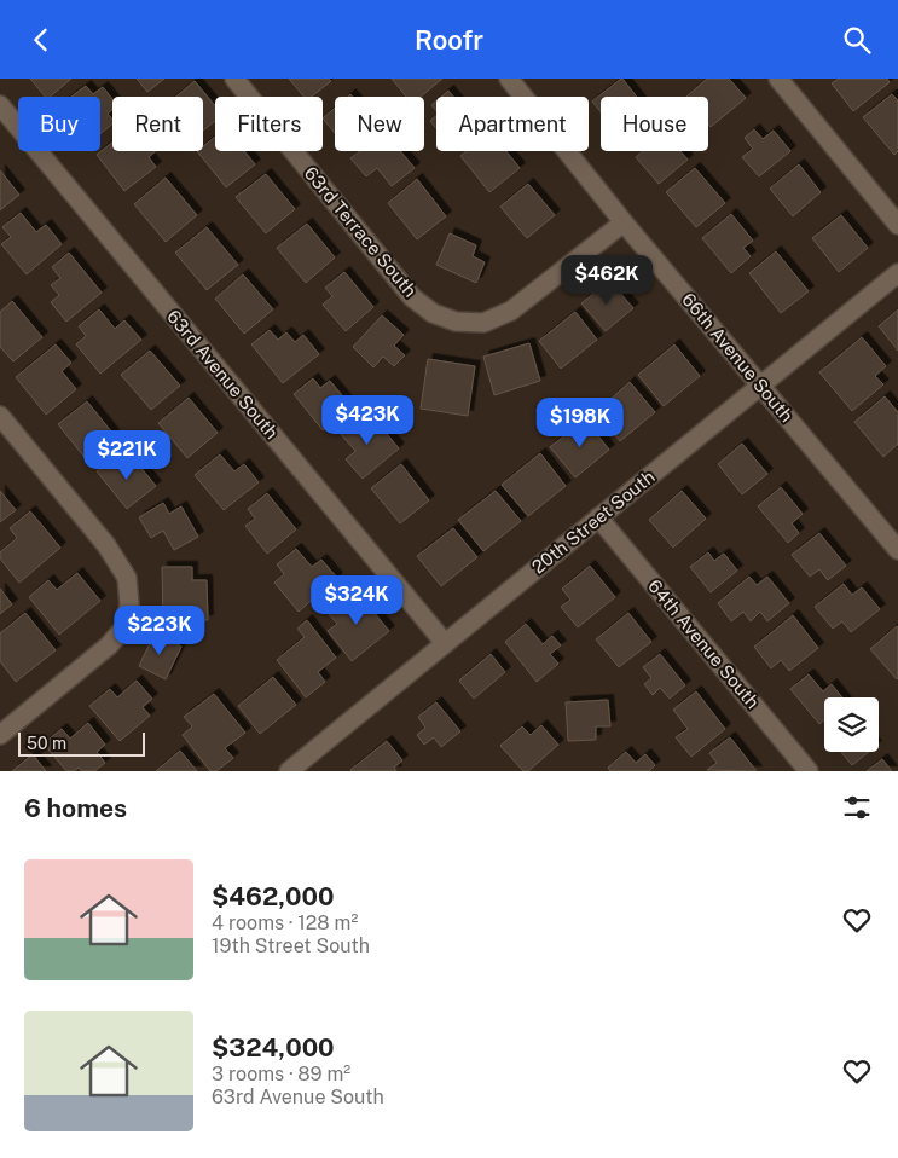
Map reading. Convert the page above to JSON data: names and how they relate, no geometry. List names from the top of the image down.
{
  "streets": {
    "street": [
      "63rd Terrace South",
      "66th Avenue South",
      "63rd Avenue South",
      "20th Street South",
      "64th Avenue South"
    ]
  },
  "crossings": [
    ["63rd Terrace South", "66th Avenue South"],
    ["66th Avenue South", "20th Street South"],
    ["63rd Avenue South", "20th Street South"],
    ["20th Street South", "64th Avenue South"]
  ],
  "scale_bar": "50 m",
  "page": {
    "header": "Roofr",
    "chip": [
      "Buy",
      "Rent",
      "Filters",
      "New",
      "Apartment",
      "House"
    ],
    "price": [
      "$462K",
      "$423K",
      "$198K",
      "$221K",
      "$324K",
      "$223K"
    ],
    "scale": "50 m",
    "heading": "6 homes",
    "list": [
      {
        "name": "$462,000",
        "note": "4 rooms · 128 m² · 19th Street South"
      },
      {
        "name": "$324,000",
        "note": "3 rooms · 89 m² · 63rd Avenue South"
      }
    ]
  }
}
